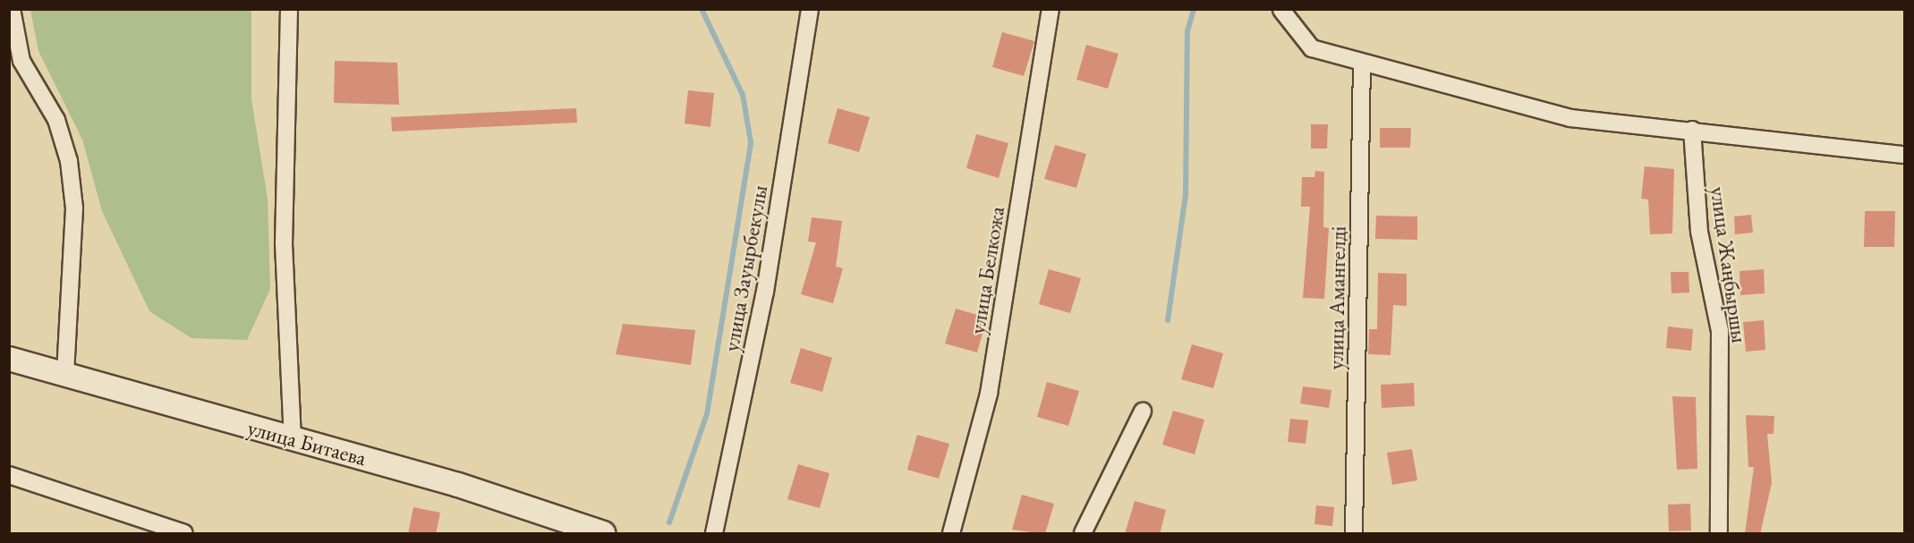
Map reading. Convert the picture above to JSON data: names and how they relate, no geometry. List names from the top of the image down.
{
  "streets": {
    "street": [
      "улица Жаңбыршы",
      "улица Зауырбекулы",
      "улица Белкожа",
      "улица Амангелді",
      "улица Битаева"
    ]
  }
}
